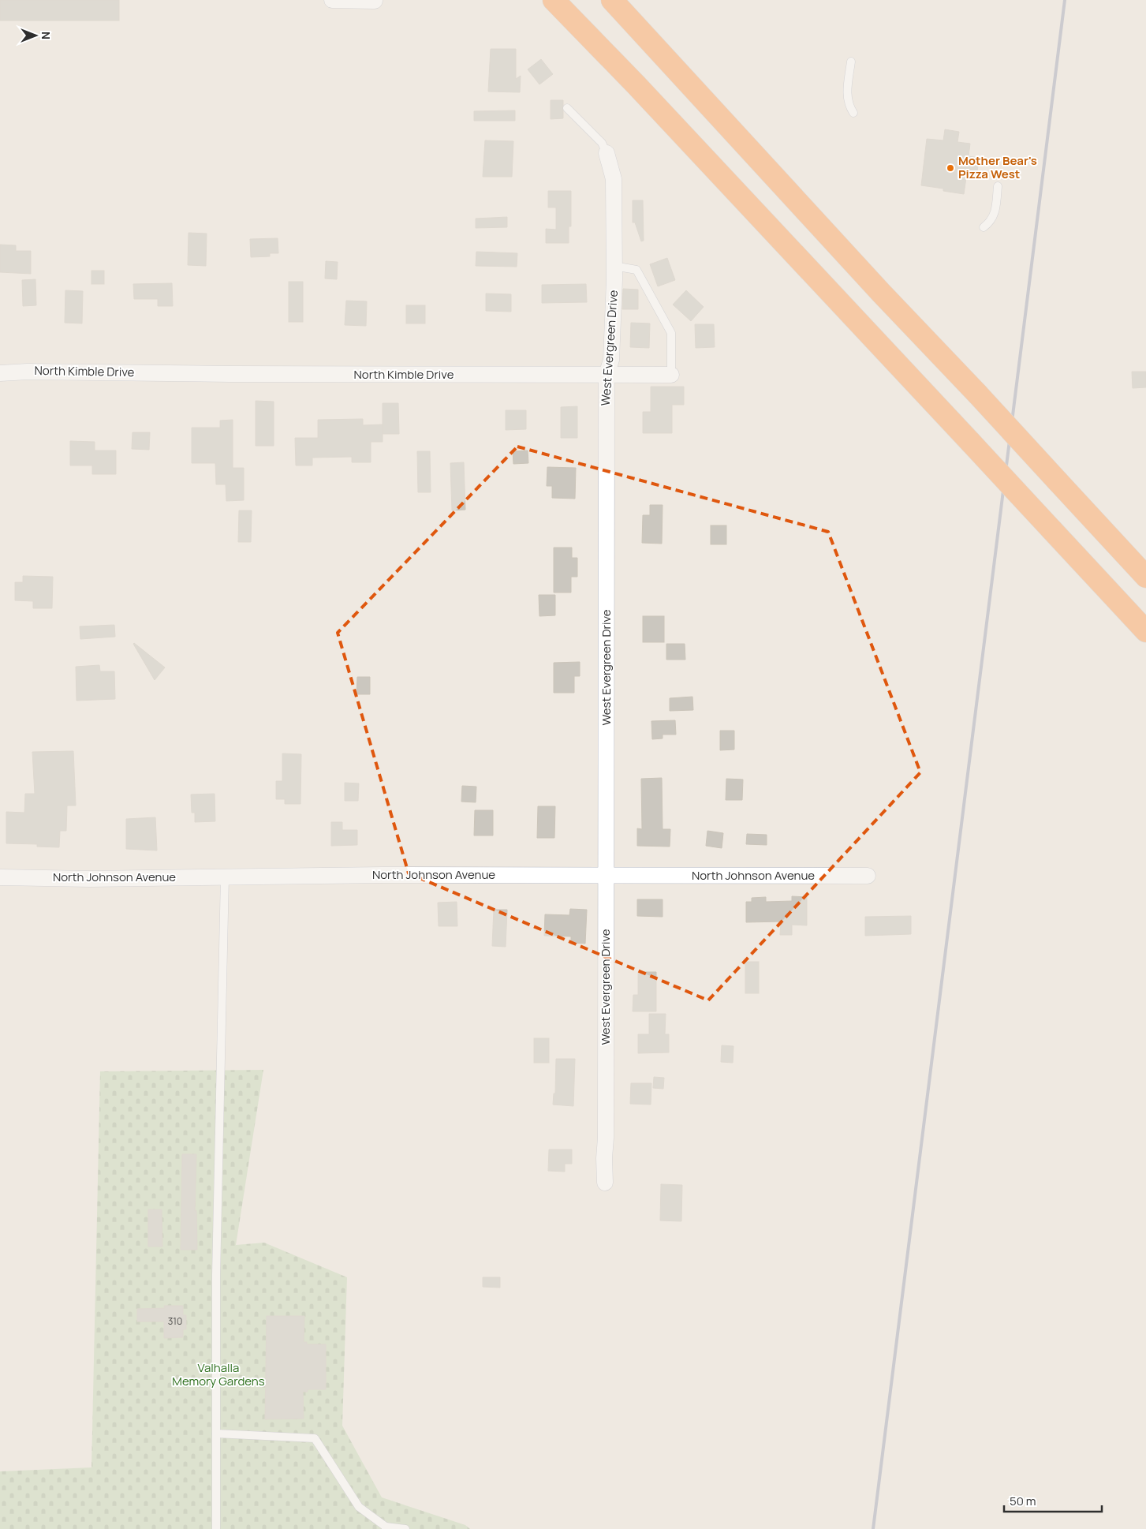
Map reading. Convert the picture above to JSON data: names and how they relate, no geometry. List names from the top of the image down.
{
  "streets": {
    "street": ["West Evergreen Drive", "North Kimble Drive", "North Johnson Avenue"]
  },
  "crossings": [
    ["West Evergreen Drive", "North Kimble Drive"],
    ["West Evergreen Drive", "North Johnson Avenue"]
  ],
  "parks": ["Valhalla Memory Gardens"],
  "places": ["Mother Bear's Pizza West"],
  "house_numbers": ["310"],
  "scale_bar": "50 m",
  "north": "right"
}
